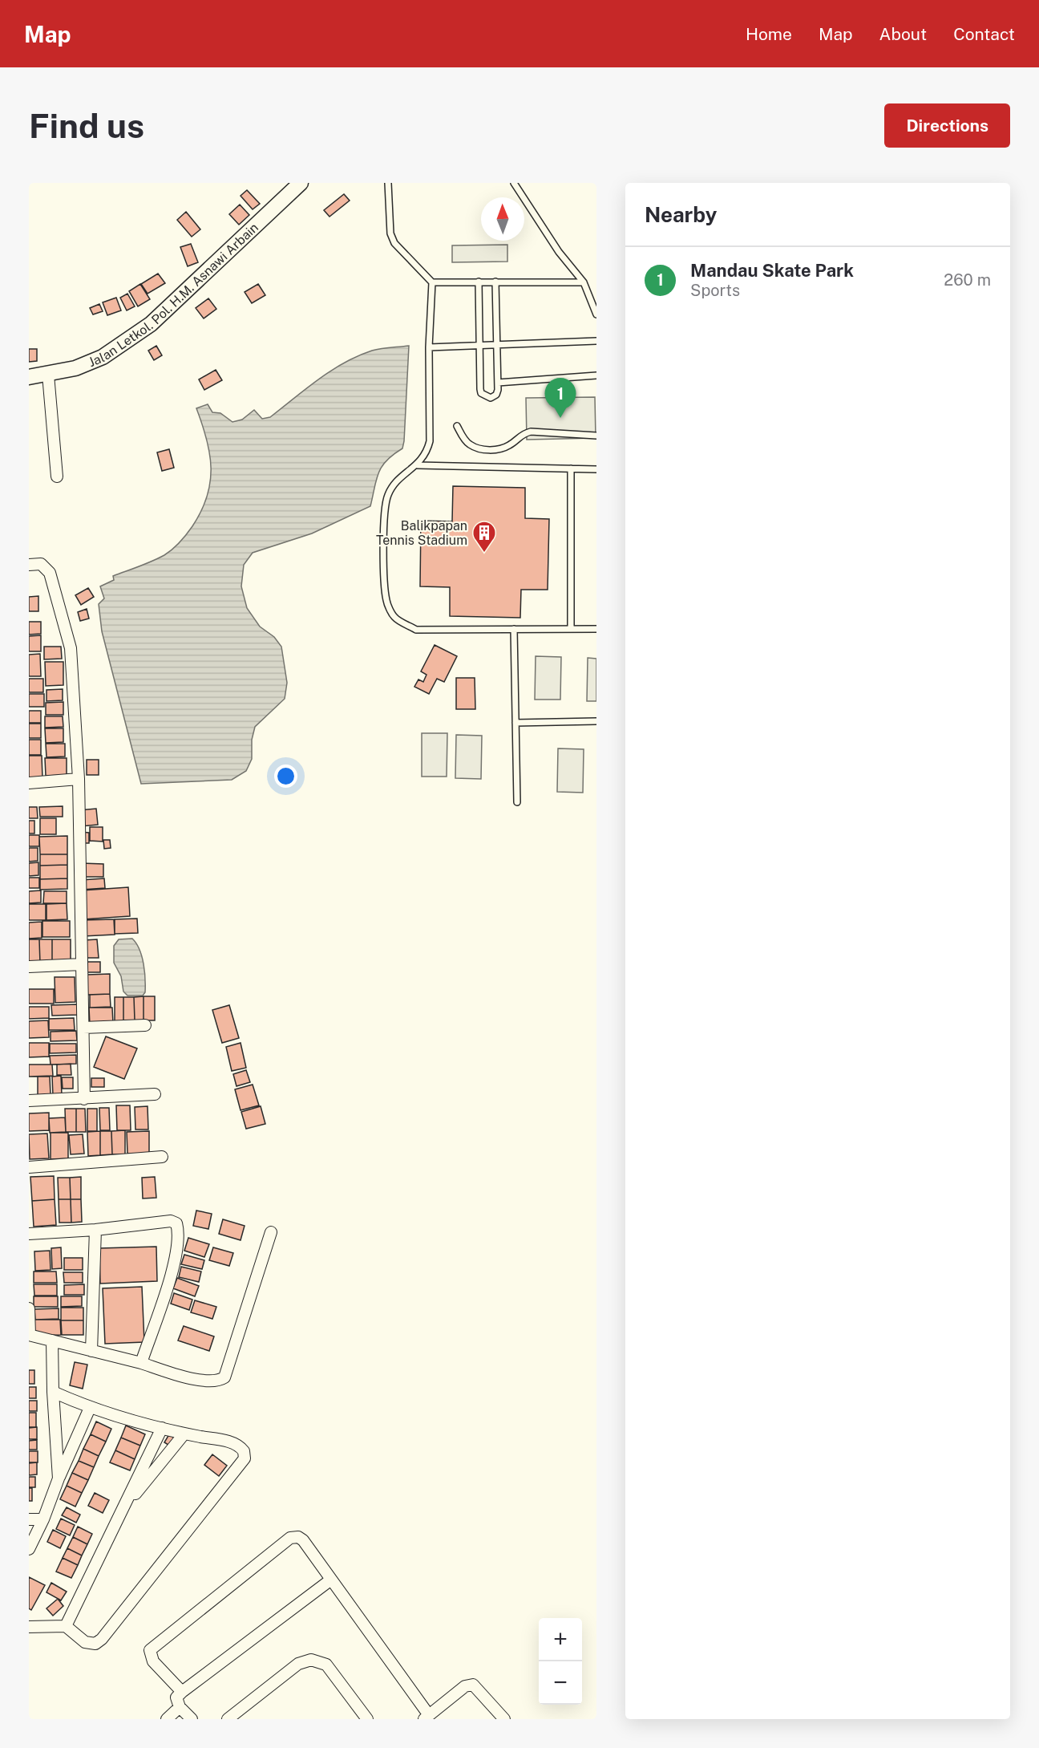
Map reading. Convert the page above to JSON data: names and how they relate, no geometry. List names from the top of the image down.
{
  "streets": {
    "street": ["Jalan Letkol. Pol. H.M. Asnawi Arbain"]
  },
  "places": {
    "building": ["Balikpapan Tennis Stadium"]
  },
  "north": "top",
  "page": {
    "header": "Map",
    "nav": [
      "Home",
      "Map",
      "About",
      "Contact"
    ],
    "buttons": "Directions",
    "title": "Find us",
    "heading": "Nearby",
    "list": [
      {
        "mark": "1",
        "name": "Mandau Skate Park",
        "note": "Sports",
        "value": "260 m"
      }
    ],
    "pins": "1",
    "map_buttons": ["+", "−"]
  }
}
